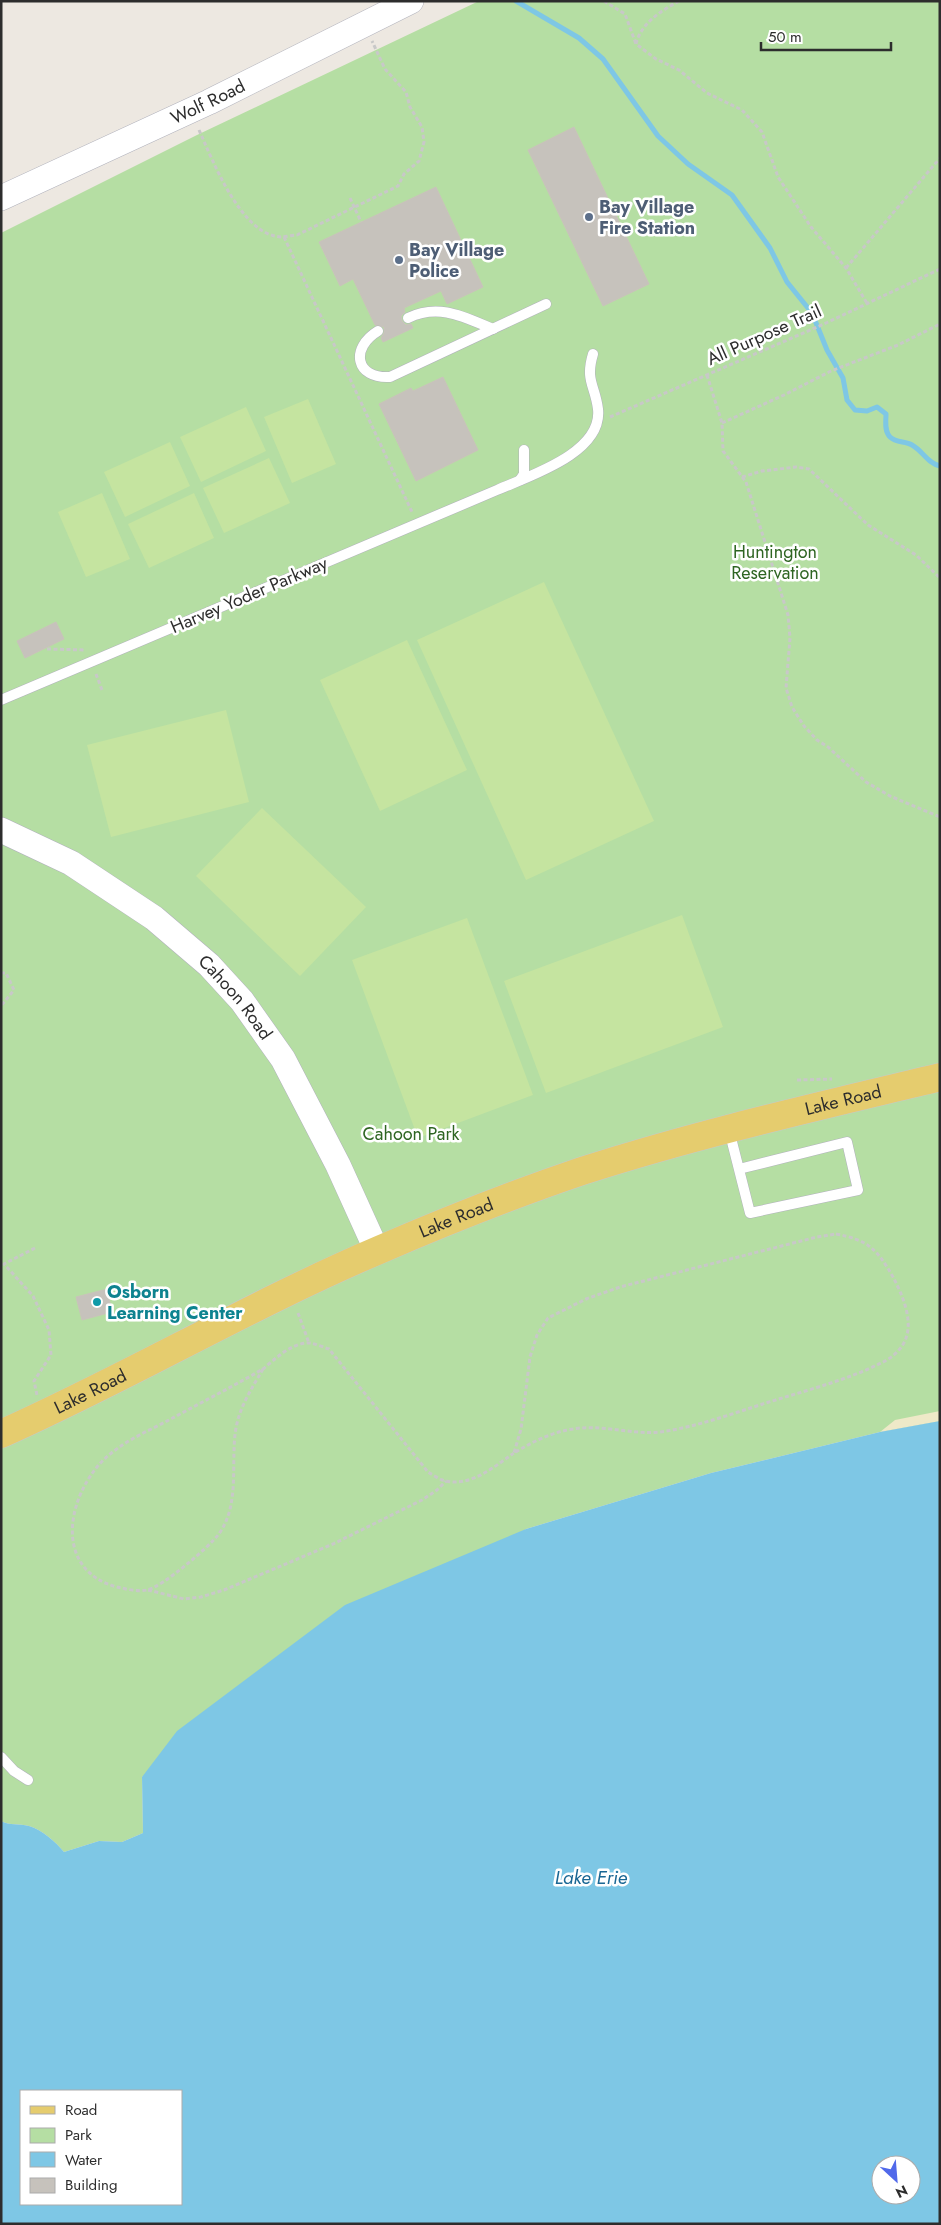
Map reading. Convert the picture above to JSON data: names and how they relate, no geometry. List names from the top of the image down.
{
  "streets": {
    "main road": ["Lake Road"],
    "street": ["Wolf Road", "Cahoon Road"],
    "lane": ["Harvey Yoder Parkway"],
    "path": ["All Purpose Trail"]
  },
  "crossings": [
    ["All Purpose Trail", "Harvey Yoder Parkway"],
    ["Cahoon Road", "Lake Road"]
  ],
  "water": ["Lake Erie"],
  "parks": ["Huntington Reservation", "Cahoon Park"],
  "places": ["Bay Village Fire Station", "Bay Village Police", "Osborn Learning Center"],
  "legend": [
    "Road",
    "Park",
    "Water",
    "Building"
  ],
  "scale_bar": "50 m",
  "north": "bottom right"
}
